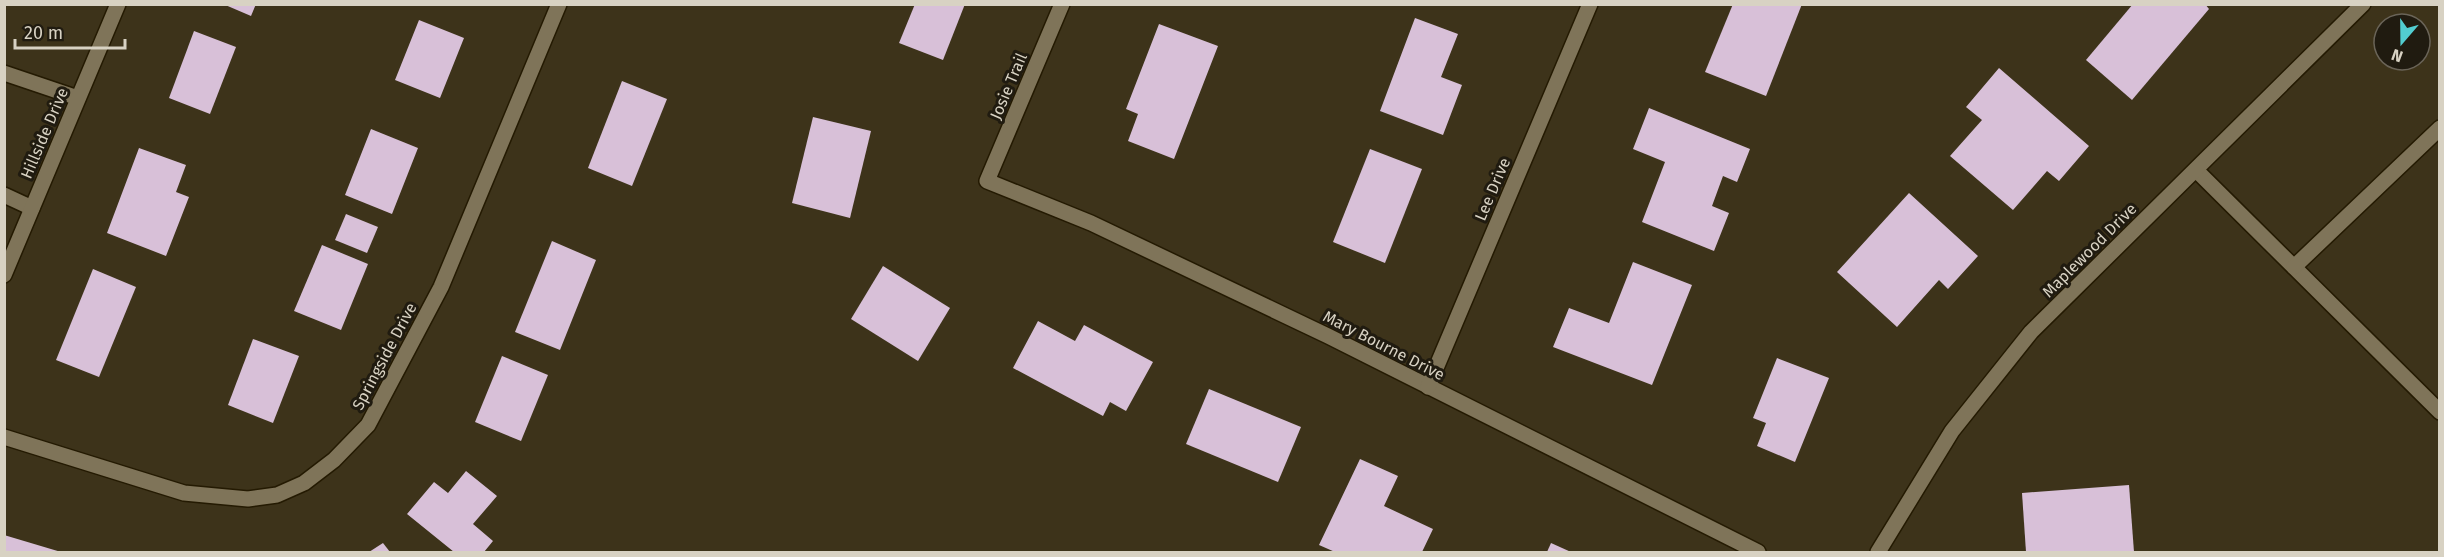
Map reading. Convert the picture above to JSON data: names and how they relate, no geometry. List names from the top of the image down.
{
  "streets": {
    "street": [
      "Josie Trail",
      "Hillside Drive",
      "Lee Drive",
      "Maplewood Drive",
      "Mary Bourne Drive",
      "Springside Drive"
    ]
  },
  "crossings": [
    ["Josie Trail", "Mary Bourne Drive"],
    ["Lee Drive", "Mary Bourne Drive"]
  ],
  "scale_bar": "20 m",
  "north": "bottom"
}
